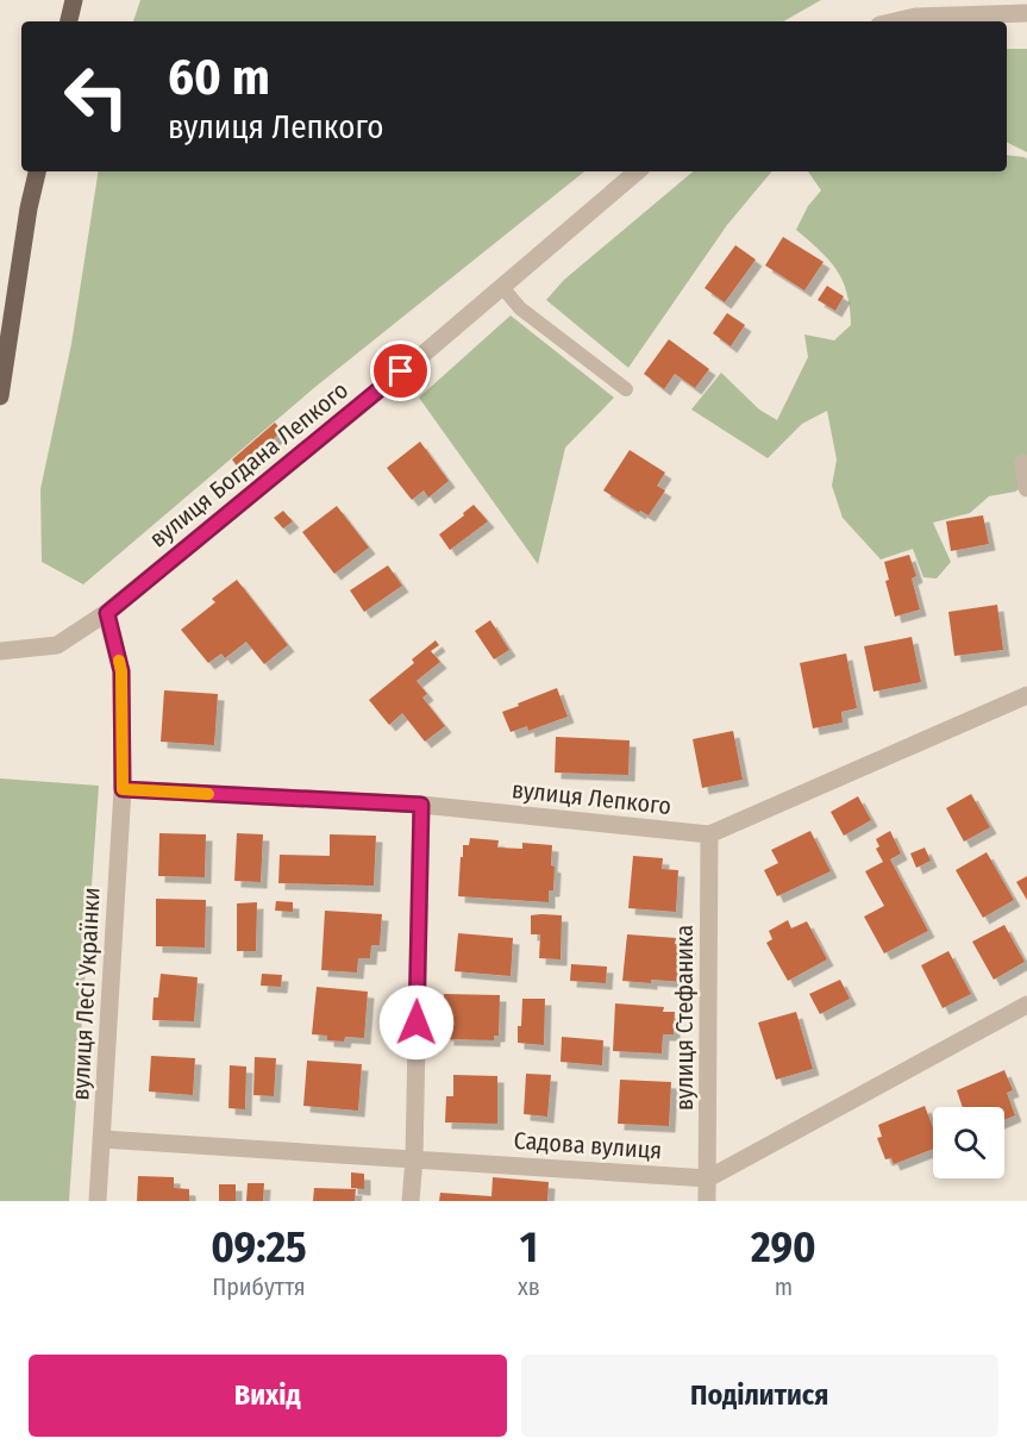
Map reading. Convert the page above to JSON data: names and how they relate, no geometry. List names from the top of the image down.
{
  "streets": {
    "street": [
      "вулиця Богдана Лепкого",
      "вулиця Лепкого",
      "вулиця Лесі Українки",
      "вулиця Стефаника",
      "Садова вулиця"
    ]
  },
  "crossings": [
    ["вулиця Богдана Лепкого", "вулиця Лесі Українки"],
    ["вулиця Лепкого", "вулиця Лесі Українки"],
    ["вулиця Лепкого", "вулиця Стефаника"],
    ["вулиця Лесі Українки", "Садова вулиця"],
    ["вулиця Стефаника", "Садова вулиця"]
  ],
  "page": {
    "turn": ["60 m", "вулиця Лепкого"],
    "eta": [
      "09:25",
      "Прибуття",
      "1",
      "хв",
      "290",
      "m"
    ],
    "buttons": ["Вихід", "Поділитися"]
  }
}
